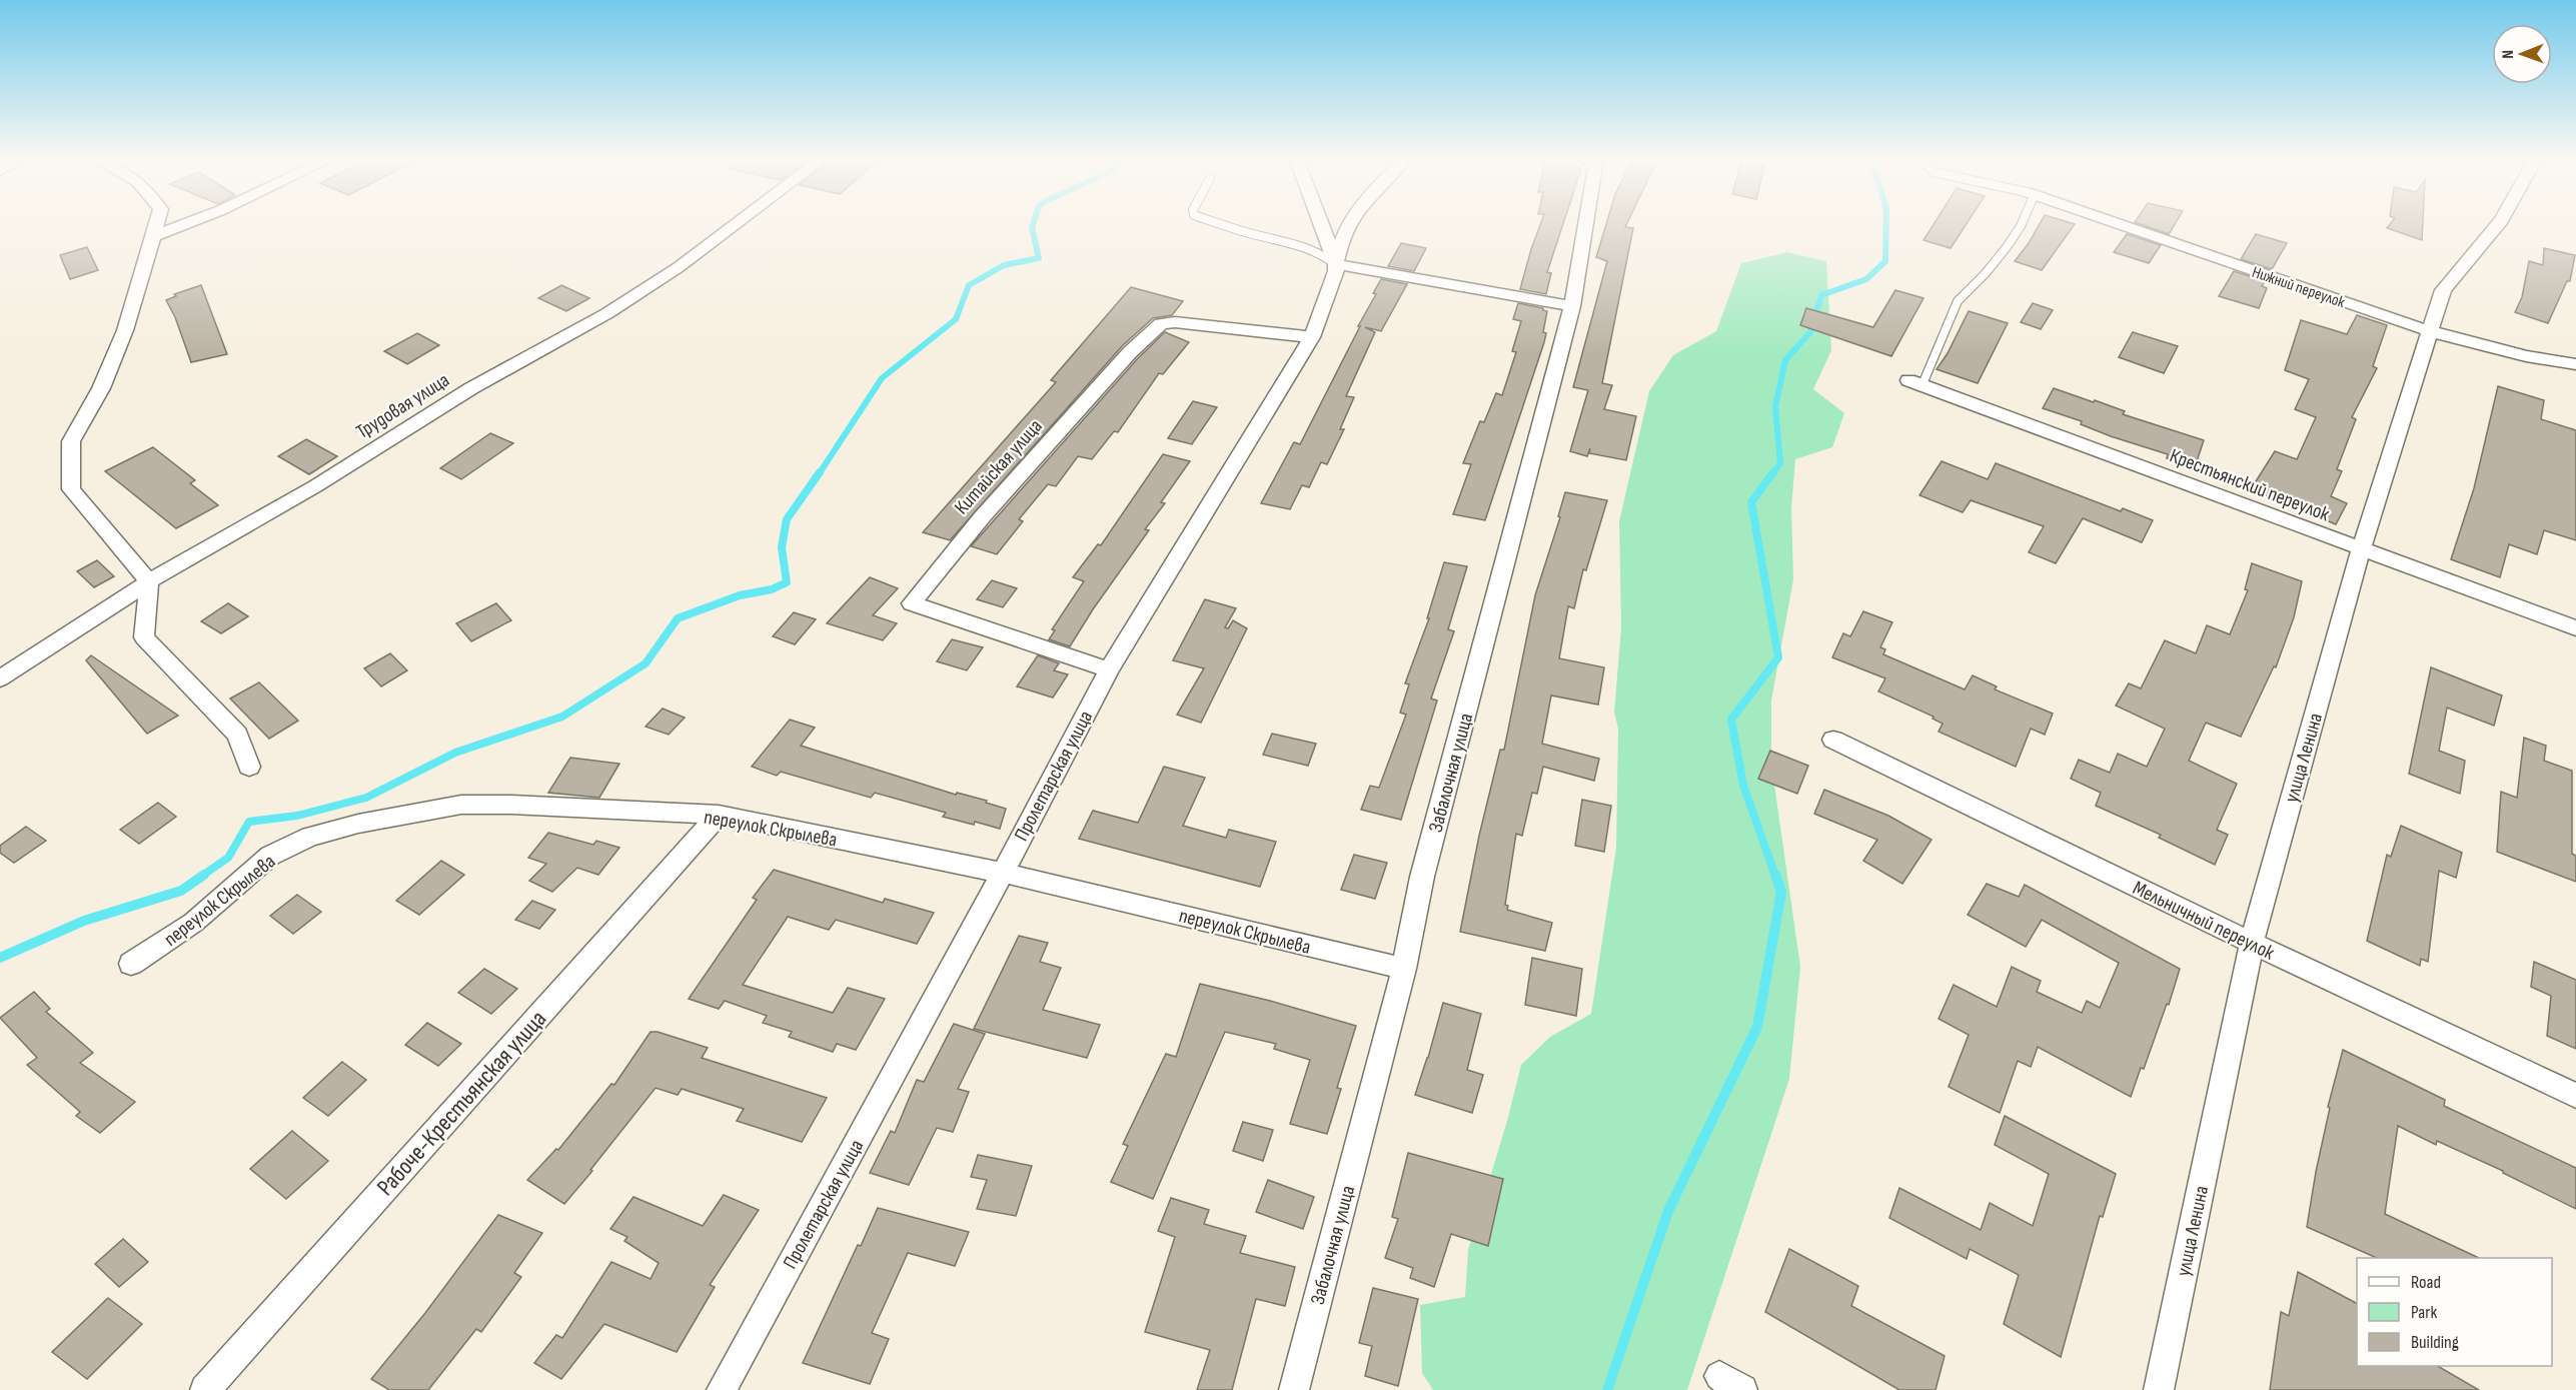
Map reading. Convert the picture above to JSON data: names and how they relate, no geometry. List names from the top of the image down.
{
  "streets": {
    "street": [
      "Нижний переулок",
      "Трудовая улица",
      "Китайская улица",
      "Крестьянский переулок",
      "улица Ленина",
      "Забалочная улица",
      "Пролетарская улица",
      "переулок Скрылева",
      "Мельничный переулок",
      "Рабоче-Крестьянская улица"
    ]
  },
  "crossings": [
    ["Нижний переулок", "улица Ленина"],
    ["Китайская улица", "Пролетарская улица"],
    ["Крестьянский переулок", "улица Ленина"],
    ["улица Ленина", "Мельничный переулок"],
    ["Забалочная улица", "переулок Скрылева"],
    ["Пролетарская улица", "переулок Скрылева"],
    ["переулок Скрылева", "Рабоче-Крестьянская улица"]
  ],
  "legend": ["Road", "Park", "Building"],
  "north": "left"
}
